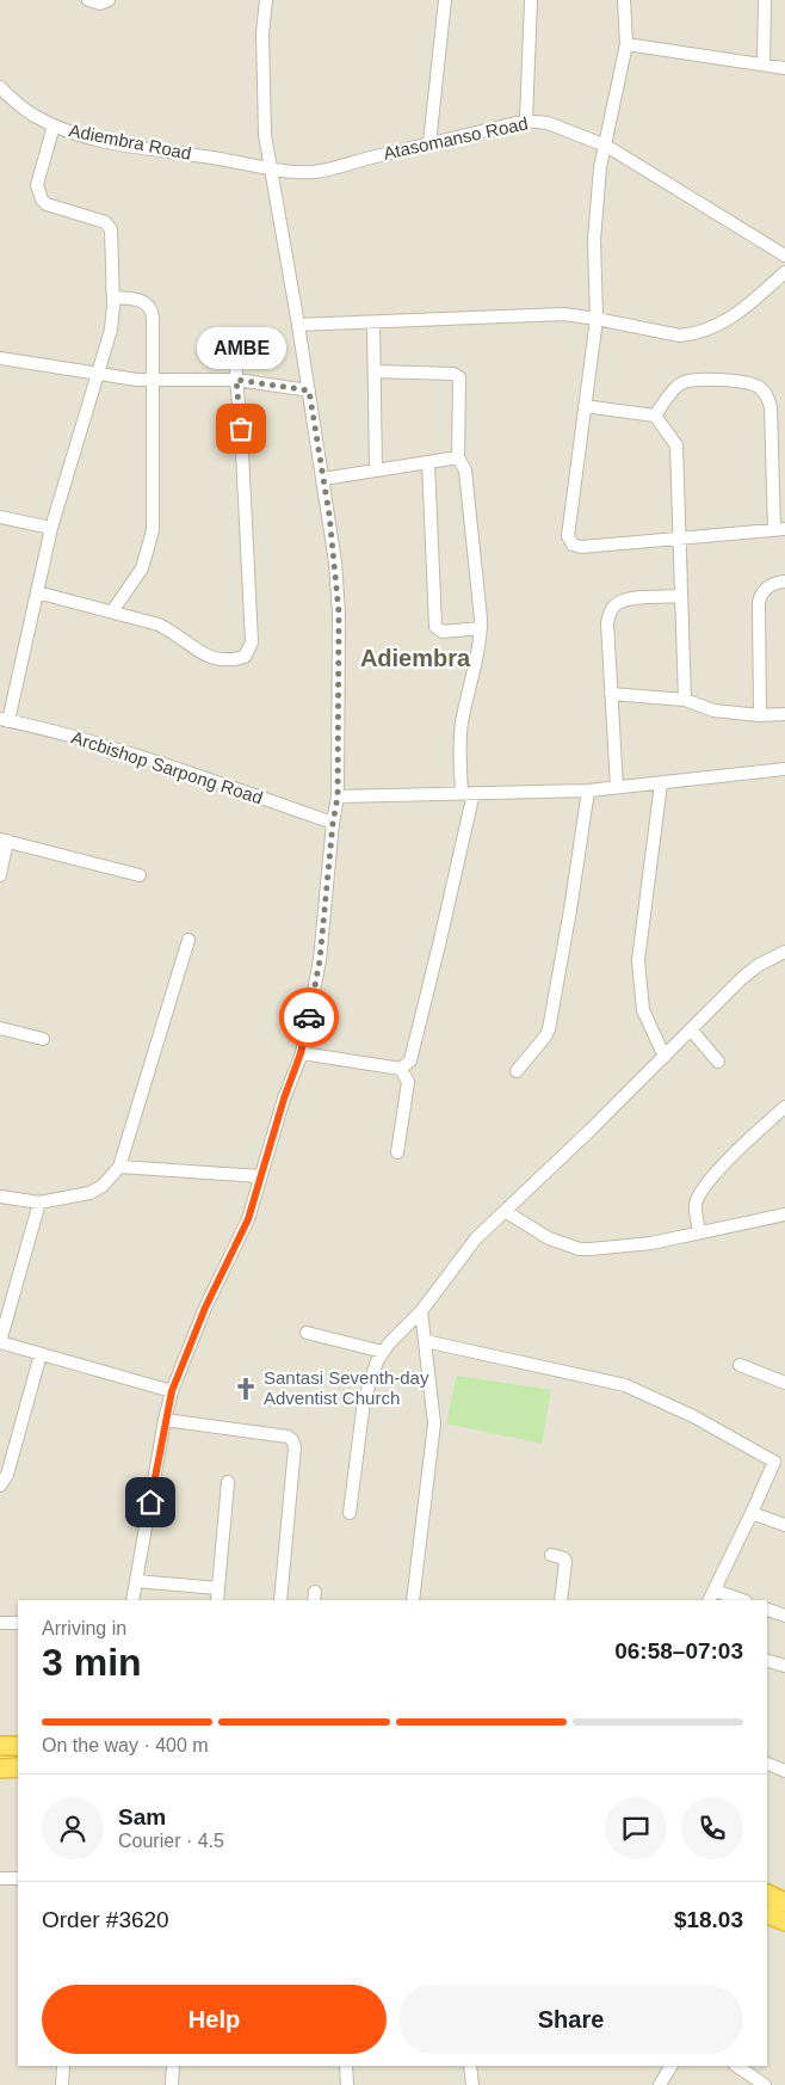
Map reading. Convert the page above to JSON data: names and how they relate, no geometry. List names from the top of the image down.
{
  "streets": {
    "street": ["Atasomanso Road", "Adiembra Road", "Arcbishop Sarpong Road"]
  },
  "crossings": [
    ["Atasomanso Road", "Adiembra Road"]
  ],
  "districts": ["Adiembra"],
  "places": {
    "other": ["AMBE"],
    "church": ["Santasi Seventh-day Adventist Church"]
  },
  "page": {
    "bubble": "AMBE",
    "heading": ["3 min", "Arriving in", "06:58–07:03"],
    "panel": [
      "Sam",
      "Courier · 4.5",
      "Order #3620",
      "$18.03"
    ],
    "bar": "On the way · 400 m",
    "buttons": ["Help", "Share"]
  }
}
